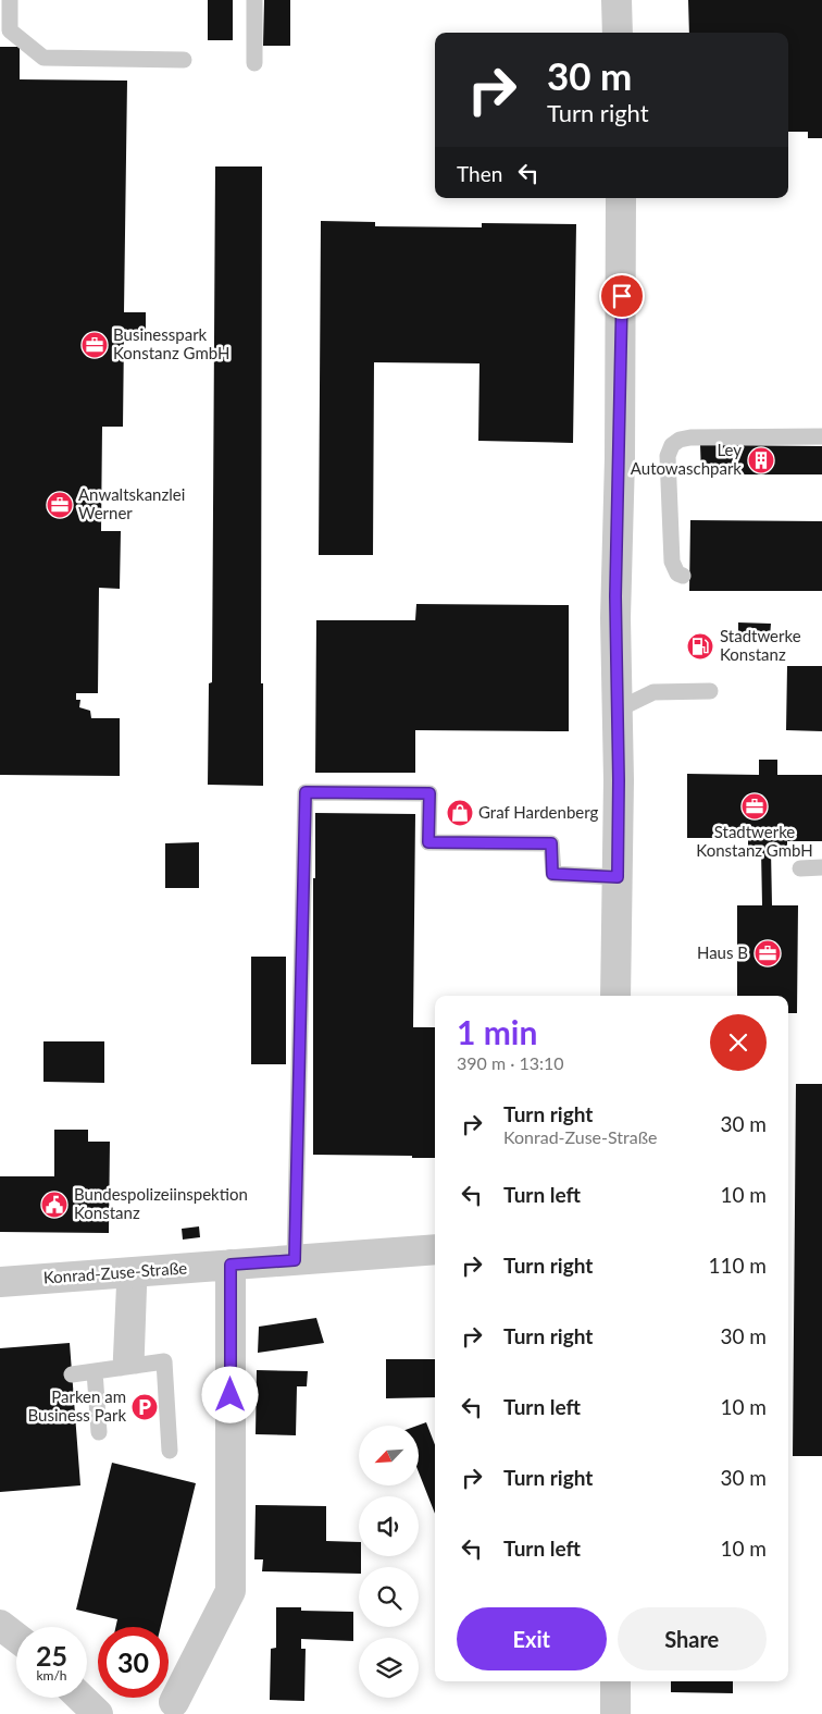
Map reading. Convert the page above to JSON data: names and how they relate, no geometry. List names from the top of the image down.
{
  "streets": {
    "street": ["Konrad-Zuse-Straße"]
  },
  "places": {
    "office": [
      "Businesspark Konstanz GmbH",
      "Anwaltskanzlei Werner",
      "Stadtwerke Konstanz GmbH",
      "Haus B"
    ],
    "building": ["Ley Autowaschpark"],
    "fuel station": ["Stadtwerke Konstanz"],
    "shop": ["Graf Hardenberg"],
    "public building": ["Bundespolizeiinspektion Konstanz"],
    "parking": ["Parken am Business Park"]
  },
  "north": "bottom left",
  "page": {
    "turn": ["30 m", "Turn right"],
    "then": "Then",
    "heading": ["1 min", "390 m · 13:10"],
    "list": [
      {
        "name": "Turn right",
        "note": "Konrad-Zuse-Straße",
        "value": "30 m"
      },
      {
        "name": "Turn left",
        "value": "10 m"
      },
      {
        "name": "Turn right",
        "value": "110 m"
      },
      {
        "name": "Turn right",
        "value": "30 m"
      },
      {
        "name": "Turn left",
        "value": "10 m"
      },
      {
        "name": "Turn right",
        "value": "30 m"
      },
      {
        "name": "Turn left",
        "value": "10 m"
      }
    ],
    "buttons": ["Exit", "Share"],
    "speed": "25 km/h",
    "limit": "30"
  }
}
